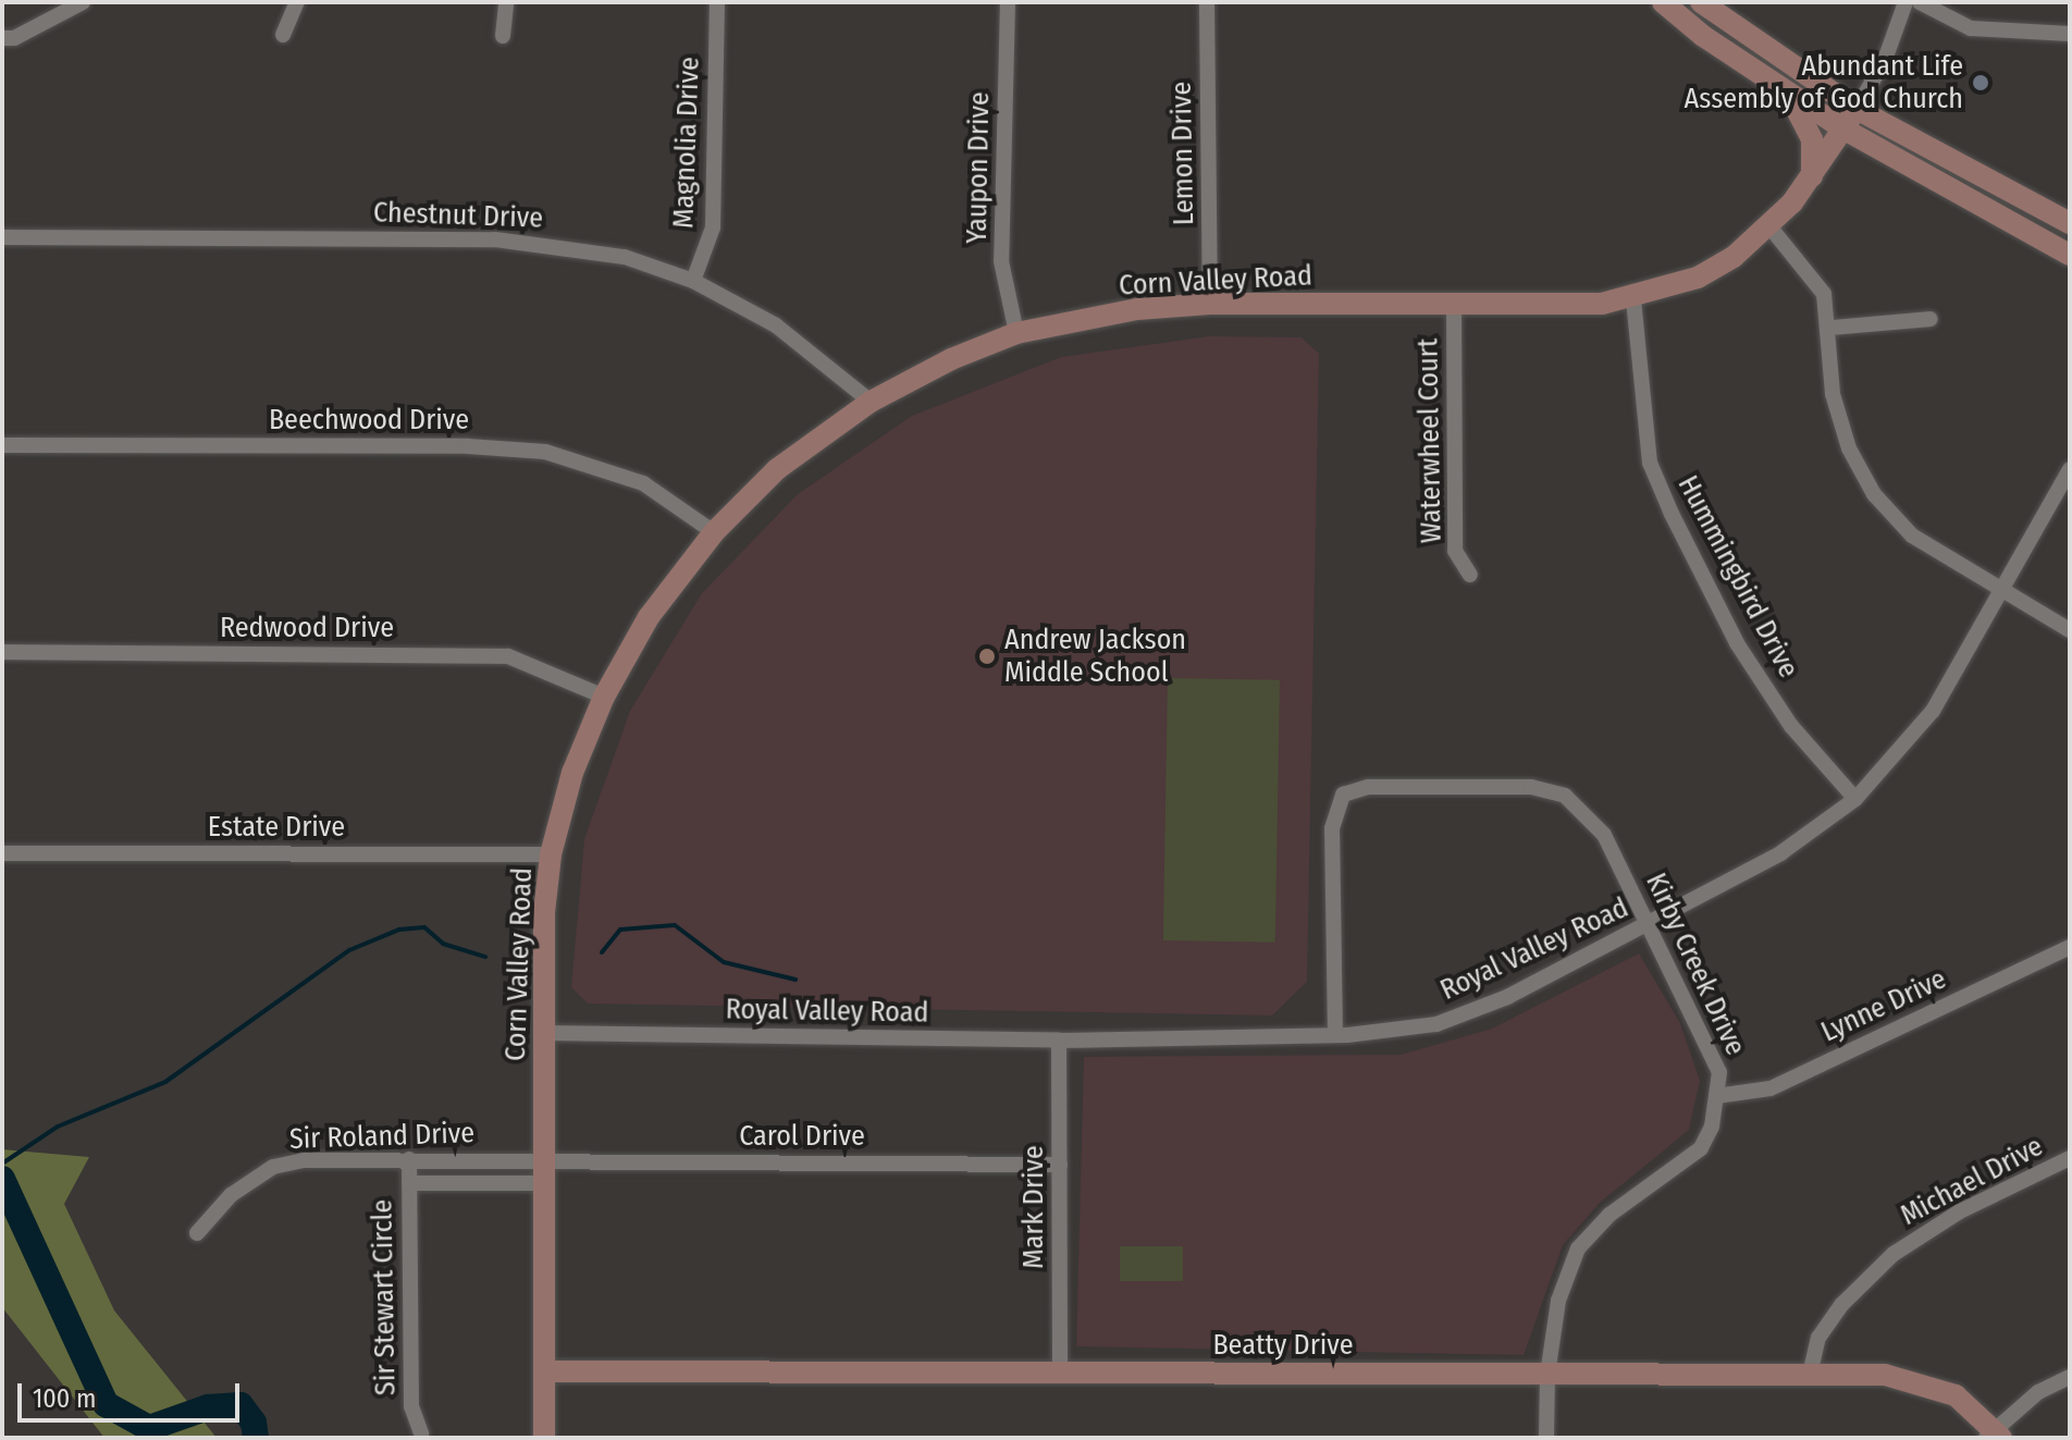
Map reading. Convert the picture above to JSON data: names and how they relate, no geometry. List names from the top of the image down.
{
  "streets": {
    "main road": ["Corn Valley Road", "Beatty Drive"],
    "street": [
      "Magnolia Drive",
      "Lemon Drive",
      "Yaupon Drive",
      "Chestnut Drive",
      "Beechwood Drive",
      "Waterwheel Court",
      "Hummingbird Drive",
      "Redwood Drive",
      "Estate Drive",
      "Royal Valley Road",
      "Kirby Creek Drive",
      "Lynne Drive",
      "Sir Roland Drive",
      "Carol Drive",
      "Michael Drive",
      "Mark Drive",
      "Sir Stewart Circle"
    ]
  },
  "crossings": [
    ["Magnolia Drive", "Chestnut Drive"],
    ["Lemon Drive", "Corn Valley Road"],
    ["Yaupon Drive", "Corn Valley Road"],
    ["Chestnut Drive", "Corn Valley Road"],
    ["Corn Valley Road", "Beechwood Drive"],
    ["Corn Valley Road", "Waterwheel Court"],
    ["Corn Valley Road", "Hummingbird Drive"],
    ["Corn Valley Road", "Redwood Drive"],
    ["Corn Valley Road", "Estate Drive"],
    ["Corn Valley Road", "Royal Valley Road"],
    ["Corn Valley Road", "Sir Roland Drive"],
    ["Corn Valley Road", "Carol Drive"],
    ["Corn Valley Road", "Beatty Drive"],
    ["Hummingbird Drive", "Royal Valley Road"],
    ["Royal Valley Road", "Kirby Creek Drive"],
    ["Royal Valley Road", "Mark Drive"],
    ["Kirby Creek Drive", "Lynne Drive"],
    ["Kirby Creek Drive", "Beatty Drive"],
    ["Sir Roland Drive", "Carol Drive"],
    ["Sir Roland Drive", "Sir Stewart Circle"],
    ["Carol Drive", "Mark Drive"],
    ["Michael Drive", "Beatty Drive"],
    ["Mark Drive", "Beatty Drive"]
  ],
  "places": ["Abundant Life Assembly of God Church", "Andrew Jackson Middle School"],
  "scale_bar": "100 m"
}
